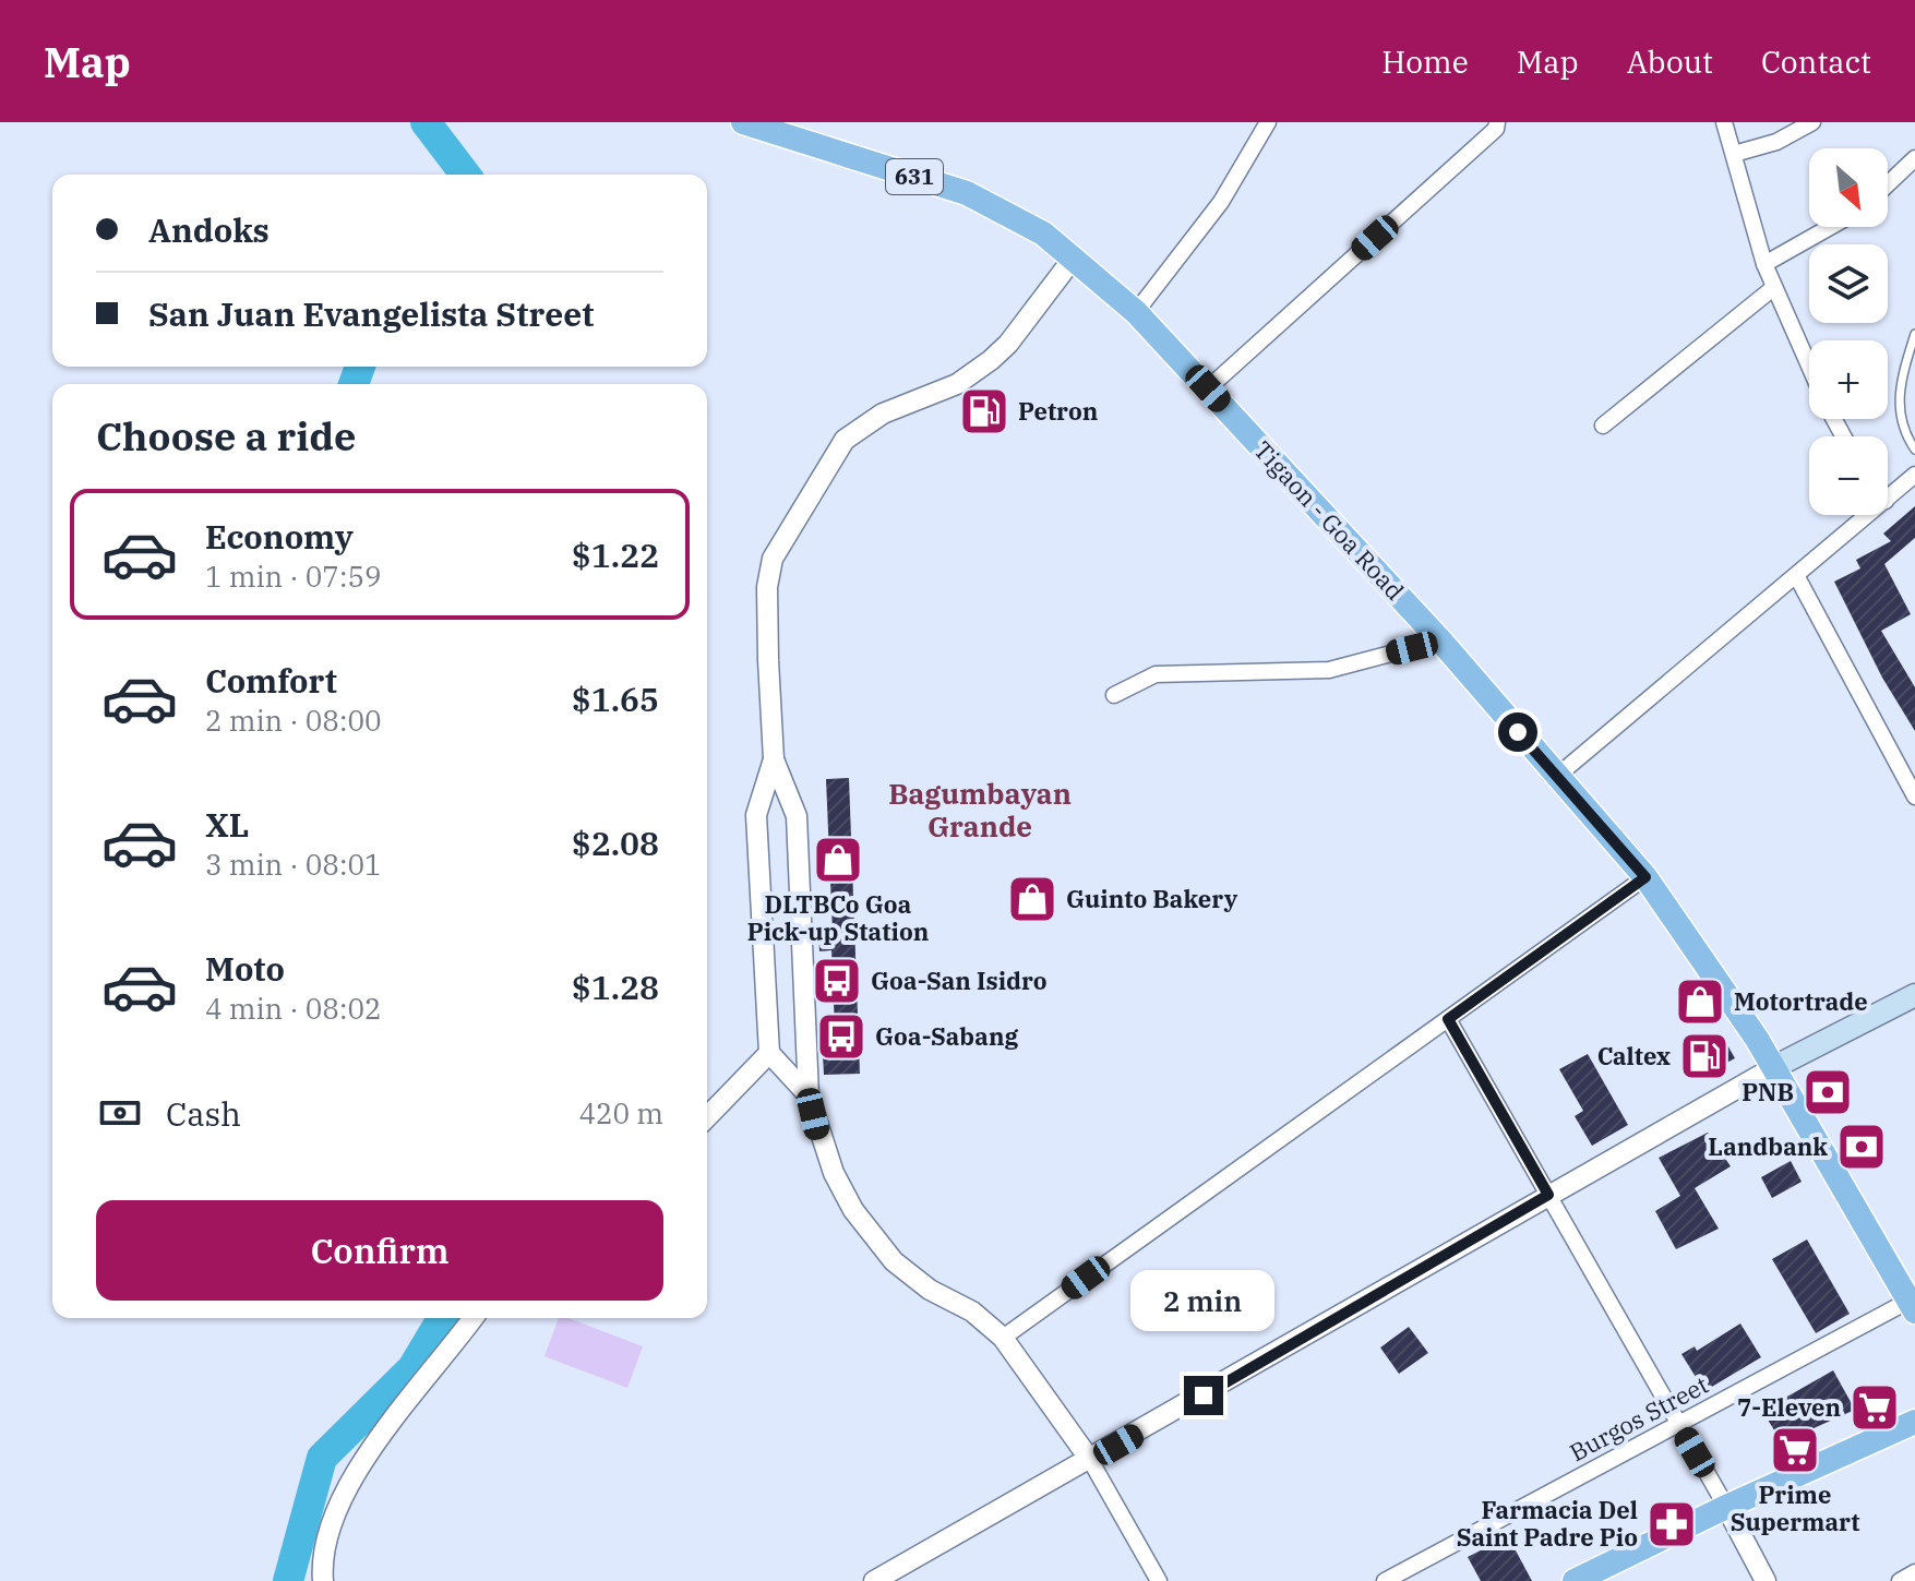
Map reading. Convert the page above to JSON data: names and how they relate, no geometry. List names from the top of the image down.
{
  "streets": {
    "main road": ["631", "Tigaon - Goa Road"],
    "street": ["Burgos Street"]
  },
  "crossings": [
    ["Tigaon - Goa Road", "Burgos Street"]
  ],
  "districts": ["Bagumbayan Grande"],
  "places": {
    "fuel station": ["Petron", "Caltex"],
    "shop": ["DLTBCo Goa Pick-up Station", "Guinto Bakery", "Motortrade"],
    "bus stop": ["Goa-San Isidro", "Goa-Sabang"],
    "bank": ["PNB", "Landbank"],
    "supermarket": ["7-Eleven", "Prime Supermart"],
    "pharmacy": ["Farmacia Del Saint Padre Pio"]
  },
  "north": "bottom right",
  "page": {
    "header": "Map",
    "nav": [
      "Home",
      "Map",
      "About",
      "Contact"
    ],
    "map_buttons": ["+", "−"],
    "banner": ["Andoks", "San Juan Evangelista Street"],
    "heading": "Choose a ride",
    "list": [
      {
        "name": "Economy",
        "note": "1 min · 07:59",
        "value": "$1.22"
      },
      {
        "name": "Comfort",
        "note": "2 min · 08:00",
        "value": "$1.65"
      },
      {
        "name": "XL",
        "note": "3 min · 08:01",
        "value": "$2.08"
      },
      {
        "name": "Moto",
        "note": "4 min · 08:02",
        "value": "$1.28"
      }
    ],
    "pay": ["Cash", "420 m"],
    "buttons": "Confirm",
    "bubble": "2 min"
  }
}
